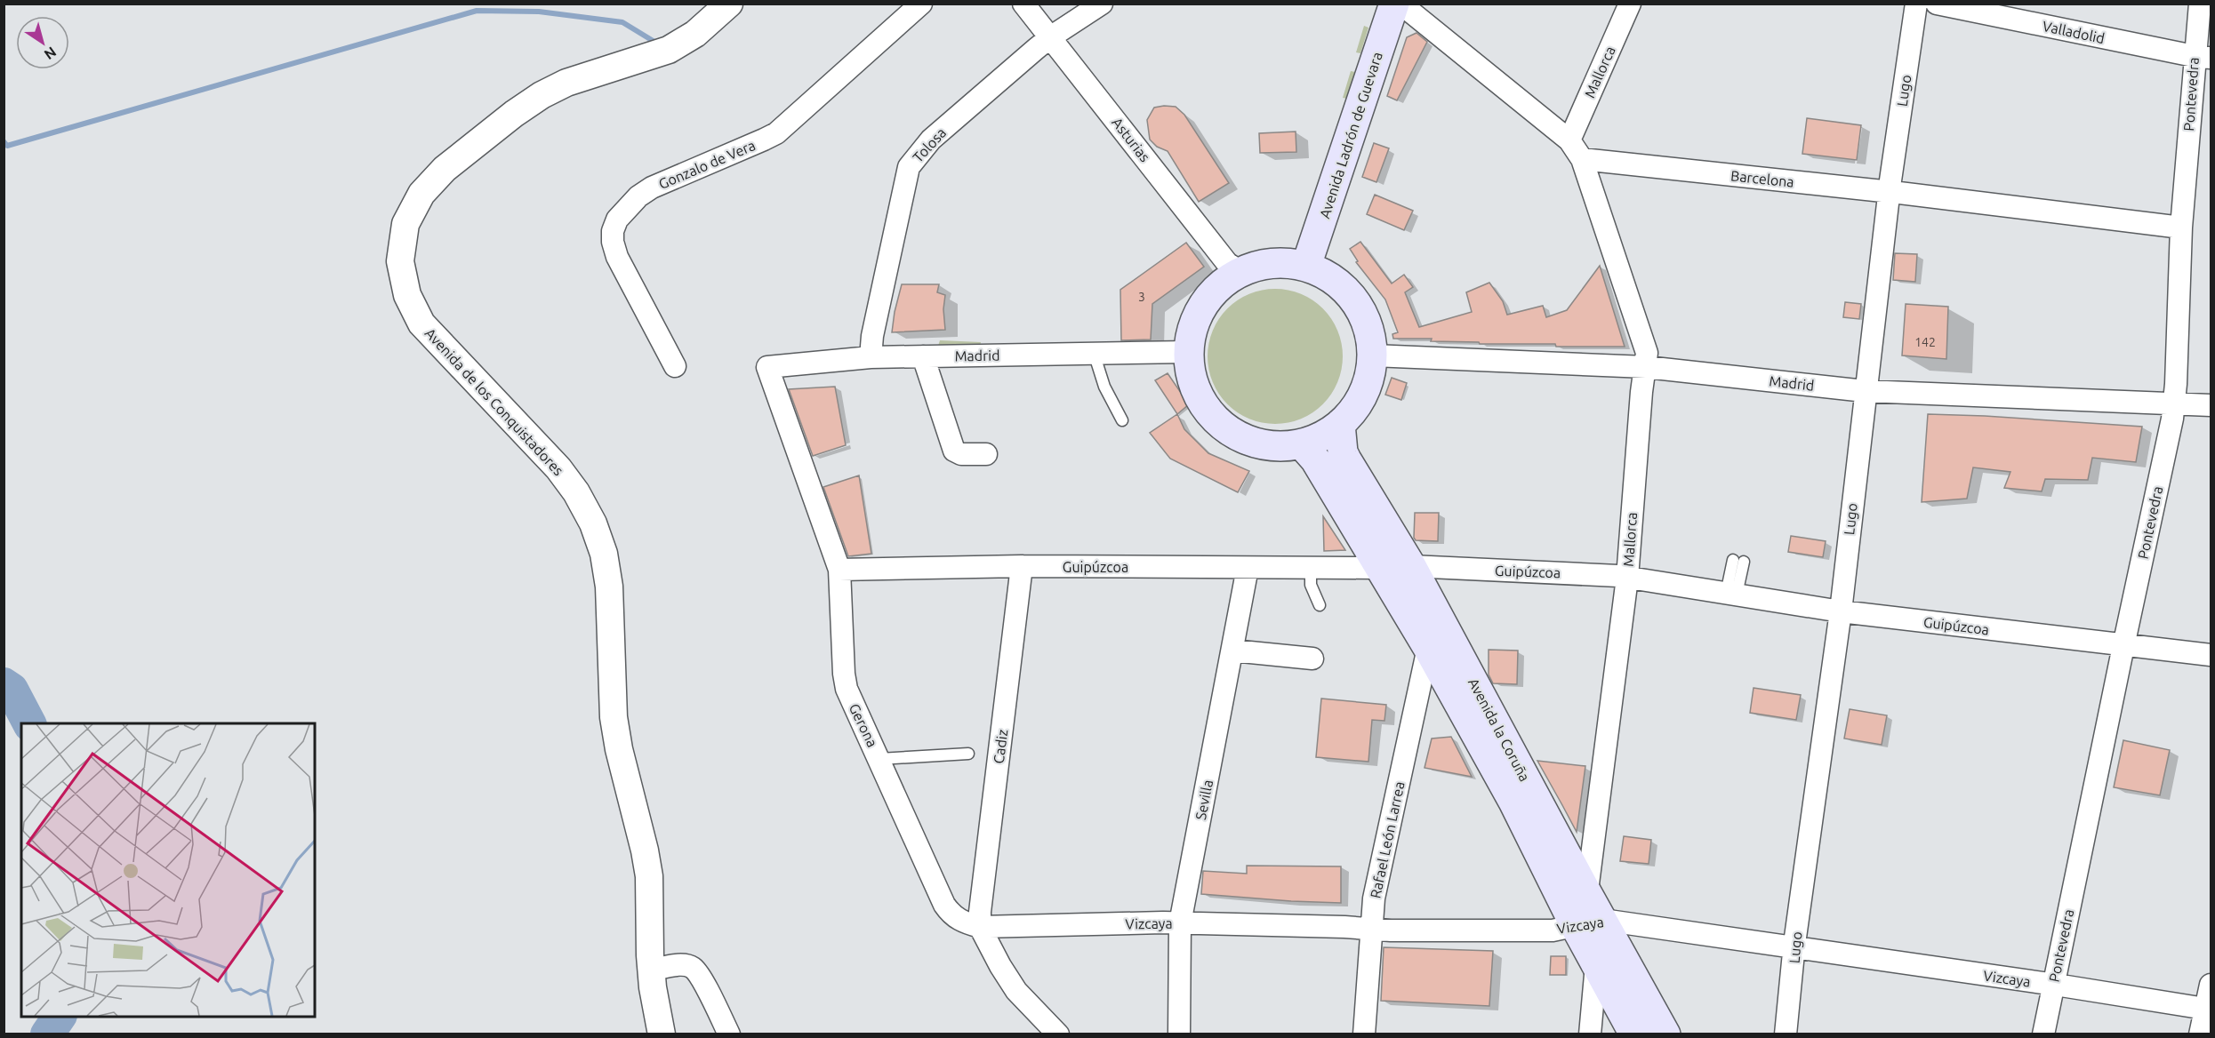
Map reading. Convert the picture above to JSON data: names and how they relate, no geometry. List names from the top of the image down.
{
  "streets": {
    "main road": ["Avenida Ladrón de Guevara", "Avenida la Coruña"],
    "street": [
      "Valladolid",
      "Mallorca",
      "Lugo",
      "Pontevedra",
      "Asturias",
      "Tolosa",
      "Gonzalo de Vera",
      "Barcelona",
      "Madrid",
      "Avenida de los Conquistadores",
      "Guipúzcoa",
      "Gerona",
      "Cadiz",
      "Sevilla",
      "Rafael León Larrea",
      "Vizcaya"
    ]
  },
  "crossings": [
    ["Valladolid", "Pontevedra"],
    ["Mallorca", "Barcelona"],
    ["Mallorca", "Madrid"],
    ["Mallorca", "Guipúzcoa"],
    ["Mallorca", "Avenida la Coruña"],
    ["Lugo", "Barcelona"],
    ["Lugo", "Madrid"],
    ["Lugo", "Guipúzcoa"],
    ["Lugo", "Vizcaya"],
    ["Pontevedra", "Barcelona"],
    ["Pontevedra", "Madrid"],
    ["Pontevedra", "Guipúzcoa"],
    ["Pontevedra", "Vizcaya"],
    ["Avenida Ladrón de Guevara", "Asturias"],
    ["Avenida Ladrón de Guevara", "Madrid"],
    ["Avenida Ladrón de Guevara", "Avenida la Coruña"],
    ["Asturias", "Tolosa"],
    ["Asturias", "Madrid"],
    ["Asturias", "Avenida la Coruña"],
    ["Tolosa", "Madrid"],
    ["Madrid", "Gerona"],
    ["Madrid", "Avenida la Coruña"],
    ["Guipúzcoa", "Gerona"],
    ["Guipúzcoa", "Avenida la Coruña"],
    ["Guipúzcoa", "Cadiz"],
    ["Guipúzcoa", "Sevilla"],
    ["Gerona", "Cadiz"],
    ["Gerona", "Vizcaya"],
    ["Avenida la Coruña", "Rafael León Larrea"],
    ["Avenida la Coruña", "Vizcaya"],
    ["Cadiz", "Vizcaya"],
    ["Sevilla", "Vizcaya"],
    ["Rafael León Larrea", "Vizcaya"]
  ],
  "house_numbers": ["3", "142"],
  "north": "bottom right"
}
